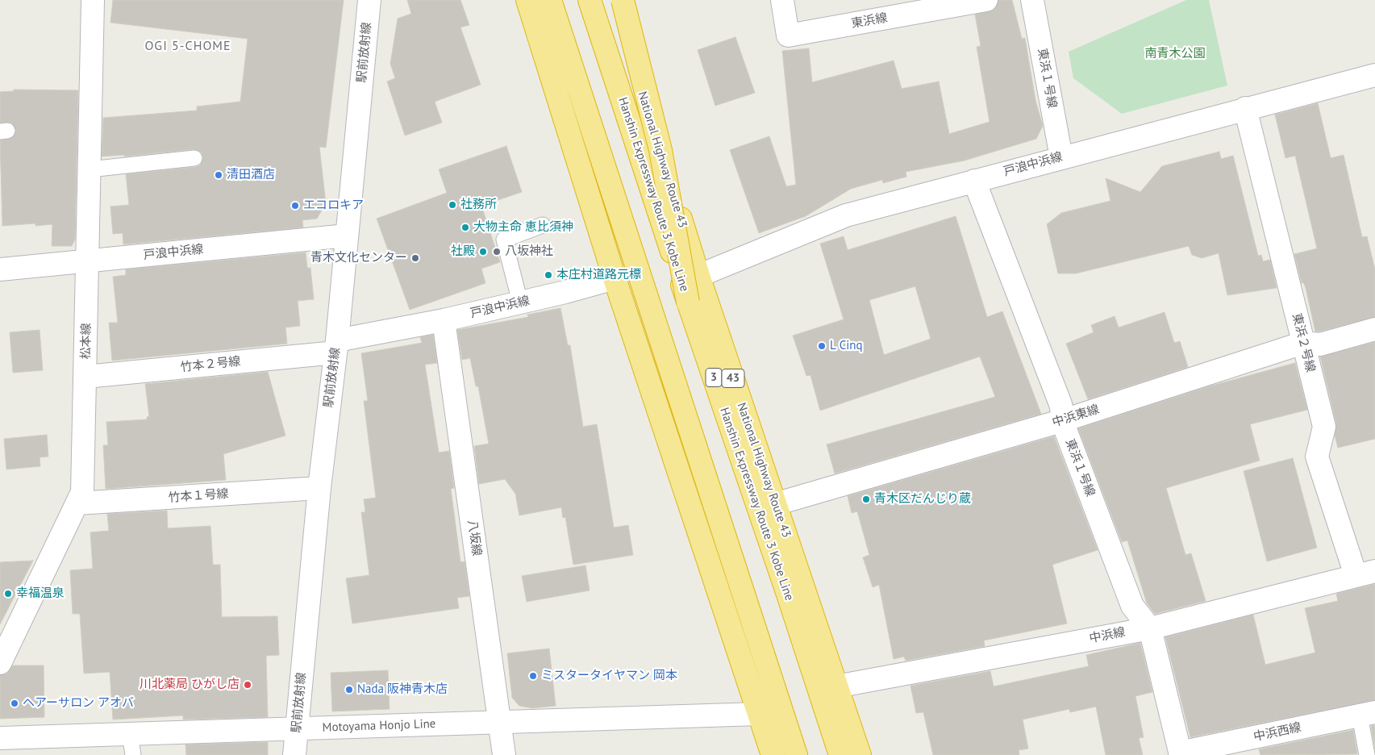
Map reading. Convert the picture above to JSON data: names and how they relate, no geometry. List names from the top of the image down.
{
  "streets": {
    "highway": [
      "National Highway Route 43",
      "Hanshin Expressway Route 3 Kobe Line",
      "3",
      "43"
    ],
    "street": [
      "東浜線",
      "駅前放射線",
      "東浜１号線",
      "戸浪中浜線",
      "松本線",
      "東浜２号線",
      "竹本２号線",
      "中浜東線",
      "竹本１号線",
      "八坂線",
      "中浜線",
      "Motoyama Honjo Line",
      "中浜西線"
    ]
  },
  "crossings": [
    ["駅前放射線", "戸浪中浜線"],
    ["駅前放射線", "竹本２号線"],
    ["駅前放射線", "竹本１号線"],
    ["駅前放射線", "Motoyama Honjo Line"],
    ["東浜１号線", "戸浪中浜線"],
    ["東浜１号線", "中浜東線"],
    ["東浜１号線", "中浜線"],
    ["東浜１号線", "中浜西線"],
    ["National Highway Route 43", "戸浪中浜線"],
    ["National Highway Route 43", "中浜東線"],
    ["National Highway Route 43", "中浜線"],
    ["戸浪中浜線", "松本線"],
    ["戸浪中浜線", "東浜２号線"],
    ["戸浪中浜線", "竹本２号線"],
    ["戸浪中浜線", "八坂線"],
    ["松本線", "竹本２号線"],
    ["松本線", "竹本１号線"],
    ["東浜２号線", "中浜東線"],
    ["東浜２号線", "中浜線"],
    ["八坂線", "Motoyama Honjo Line"]
  ],
  "districts": ["OGI 5-CHOME"],
  "parks": ["南青木公園"],
  "places": [
    "清田酒店",
    "社務所",
    "エコロキア",
    "大物主命 恵比須神",
    "社殿",
    "八坂神社",
    "青木文化センター",
    "本庄村道路元標",
    "L Cinq",
    "青木区だんじり蔵",
    "幸福温泉",
    "ミスタータイヤマン 岡本",
    "川北薬局 ひがし店",
    "Nada 阪神青木店",
    "ヘアーサロン アオバ"
  ]
}
